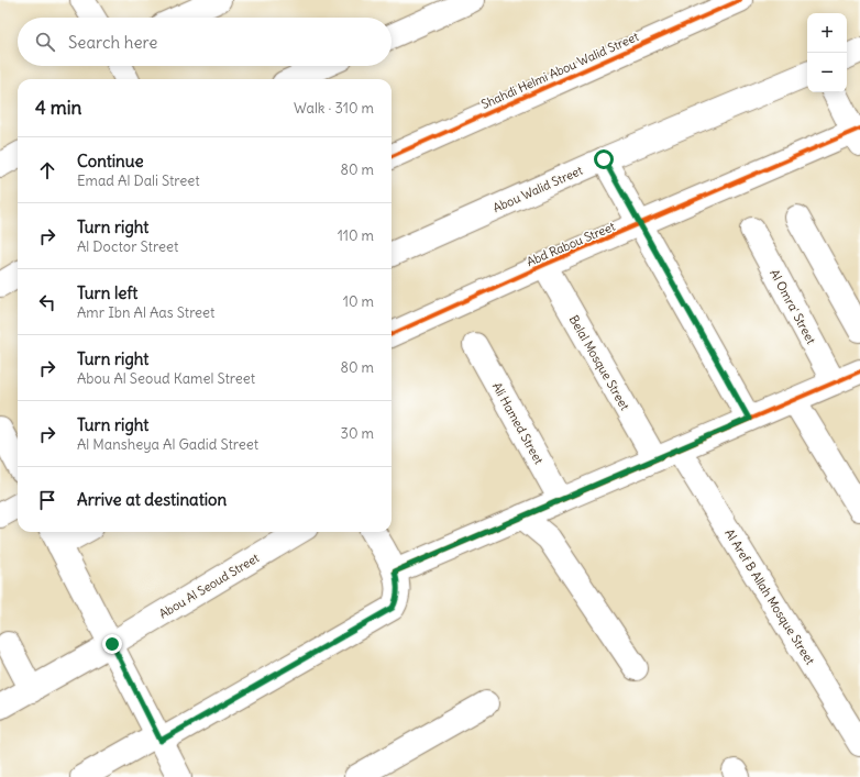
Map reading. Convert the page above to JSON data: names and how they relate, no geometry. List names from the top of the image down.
{
  "streets": {
    "street": [
      "Shahdi Helmi Abou Walid Street",
      "Abou Walid Street",
      "Abd Rabou Street",
      "Al Omra' Street",
      "Belal Mosque Street",
      "Ali Hamed Street",
      "Abou Al Seoud Street",
      "Al Aref B Allah Mosque Street"
    ]
  },
  "crossings": [
    ["Abd Rabou Street", "Belal Mosque Street"]
  ],
  "page": {
    "map_buttons": ["+", "−"],
    "search": "Search here",
    "heading": ["4 min", "Walk · 310 m"],
    "list": [
      ["Continue", "Emad Al Dali Street", "80 m"],
      ["Turn right", "Al Doctor Street", "110 m"],
      ["Turn left", "Amr Ibn Al Aas Street", "10 m"],
      ["Turn right", "Abou Al Seoud Kamel Street", "80 m"],
      ["Turn right", "Al Mansheya Al Gadid Street", "30 m"],
      "Arrive at destination"
    ]
  }
}
